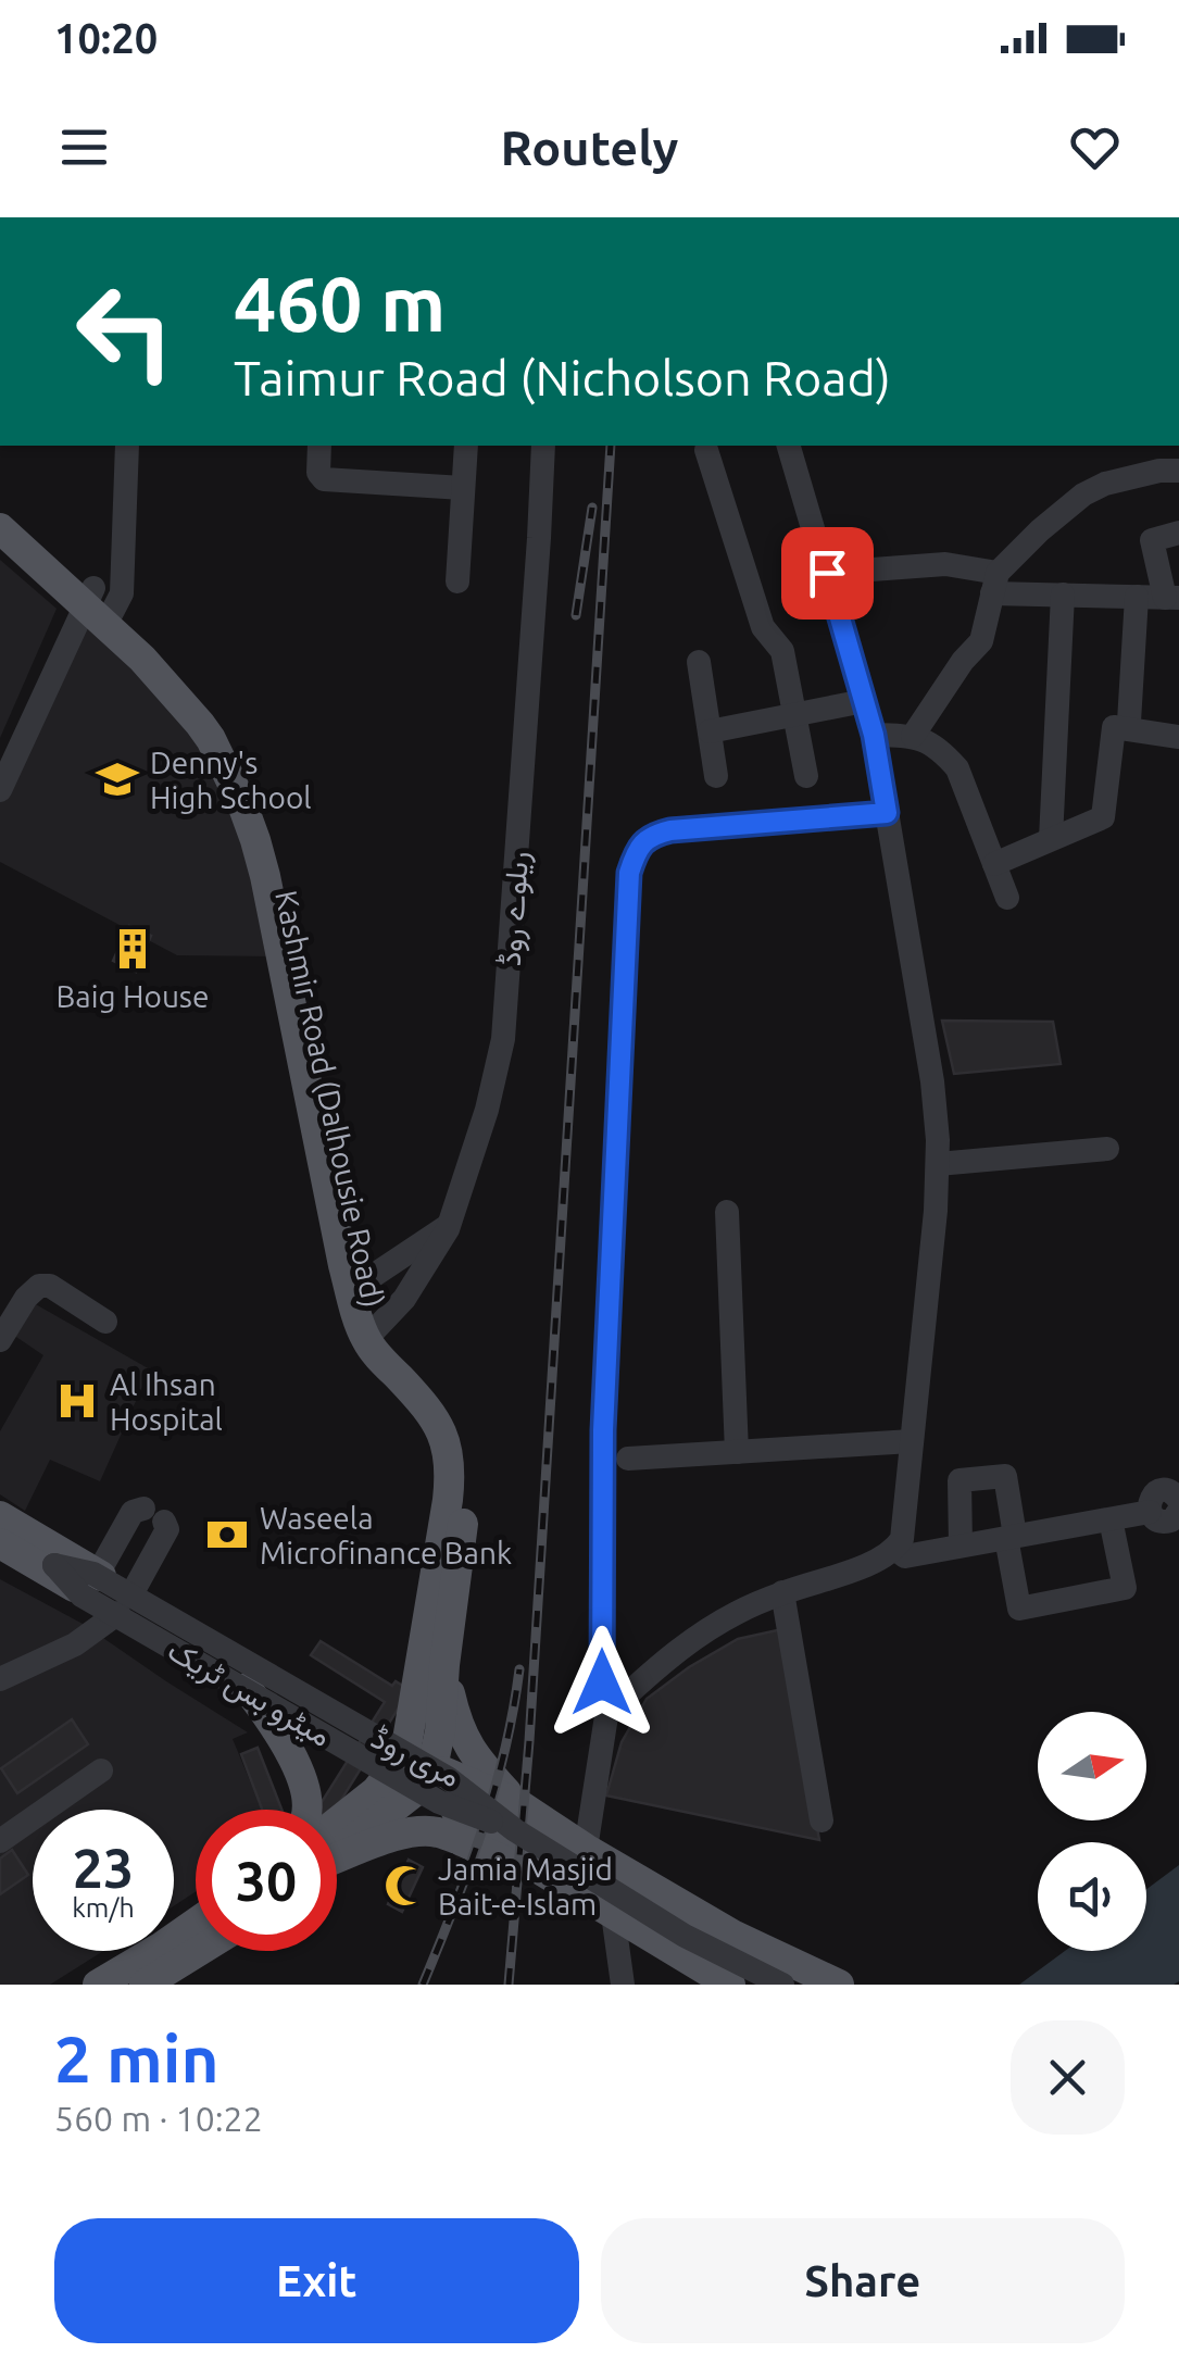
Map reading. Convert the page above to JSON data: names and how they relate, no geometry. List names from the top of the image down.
{
  "streets": {
    "main road": ["Kashmir Road (Dalhousie Road)", "مری روڈ"],
    "street": ["ریلوے روڈ", "میٹرو بس ٹریک"]
  },
  "crossings": [
    ["ریلوے روڈ", "Kashmir Road (Dalhousie Road)"],
    ["Kashmir Road (Dalhousie Road)", "مری روڈ"],
    ["میٹرو بس ٹریک", "مری روڈ"]
  ],
  "places": {
    "school or university": ["Denny's High School"],
    "building": ["Baig House"],
    "hospital": ["Al Ihsan Hospital"],
    "bank": ["Waseela Microfinance Bank"],
    "mosque": ["Jamia Masjid Bait-e-Islam"]
  },
  "north": "right",
  "page": {
    "status": "10:20",
    "header": "Routely",
    "turn": ["460 m", "Taimur Road (Nicholson Road)"],
    "speed": "23 km/h",
    "limit": "30",
    "heading": ["2 min", "560 m · 10:22"],
    "buttons": ["Exit", "Share"]
  }
}
